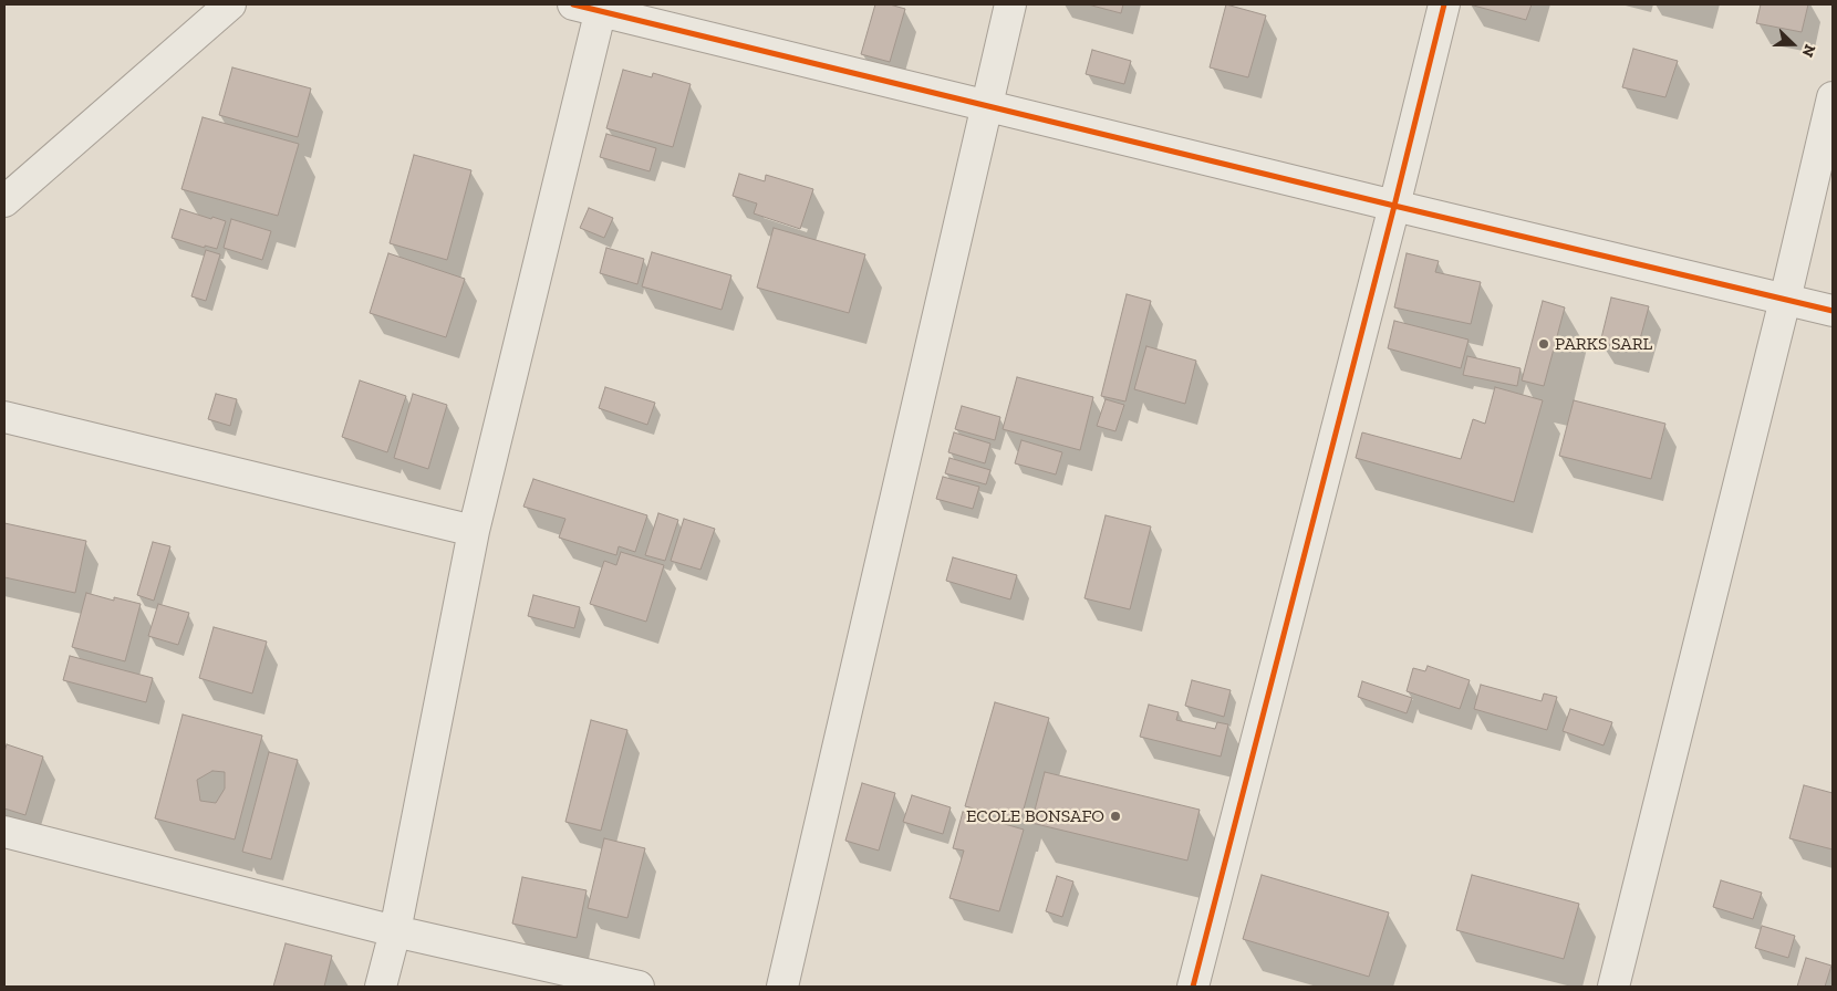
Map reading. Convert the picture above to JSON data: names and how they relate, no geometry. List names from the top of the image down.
{
  "places": ["PARKS SARL", "ECOLE BONSAFO"],
  "north": "right"
}
